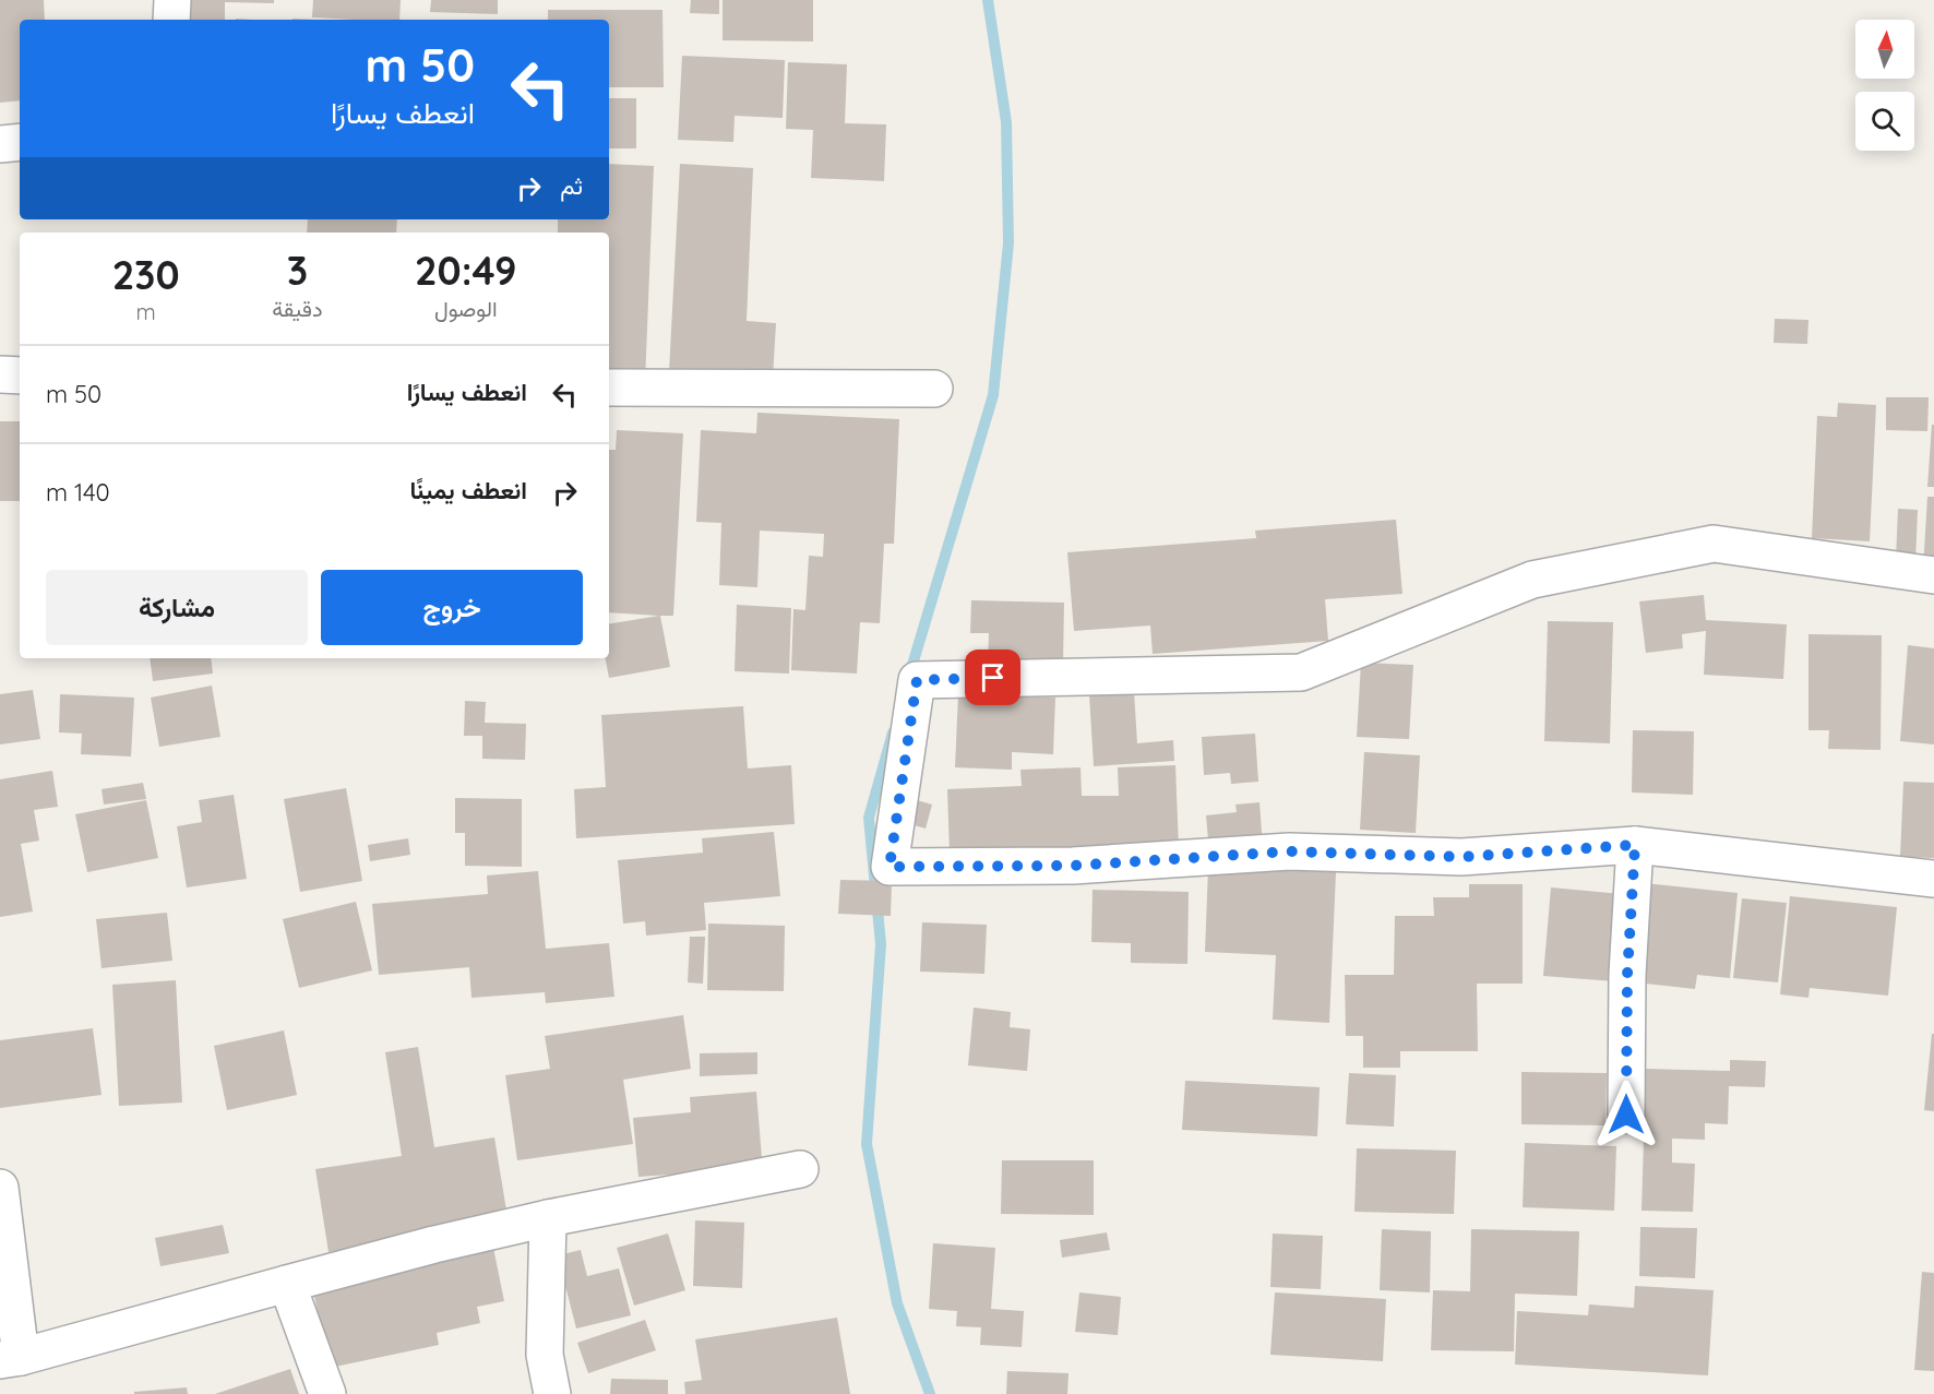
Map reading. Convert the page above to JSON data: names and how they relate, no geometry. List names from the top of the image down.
{
  "north": "top",
  "page": {
    "turn": ["50 m", "انعطف يسارًا"],
    "then": "ثم",
    "eta": [
      "20:49",
      "الوصول",
      "3",
      "دقيقة",
      "230",
      "m"
    ],
    "list": [
      {
        "name": "انعطف يسارًا",
        "value": "50 m"
      },
      {
        "name": "انعطف يمينًا",
        "value": "140 m"
      }
    ],
    "buttons": ["خروج", "مشاركة"]
  }
}
